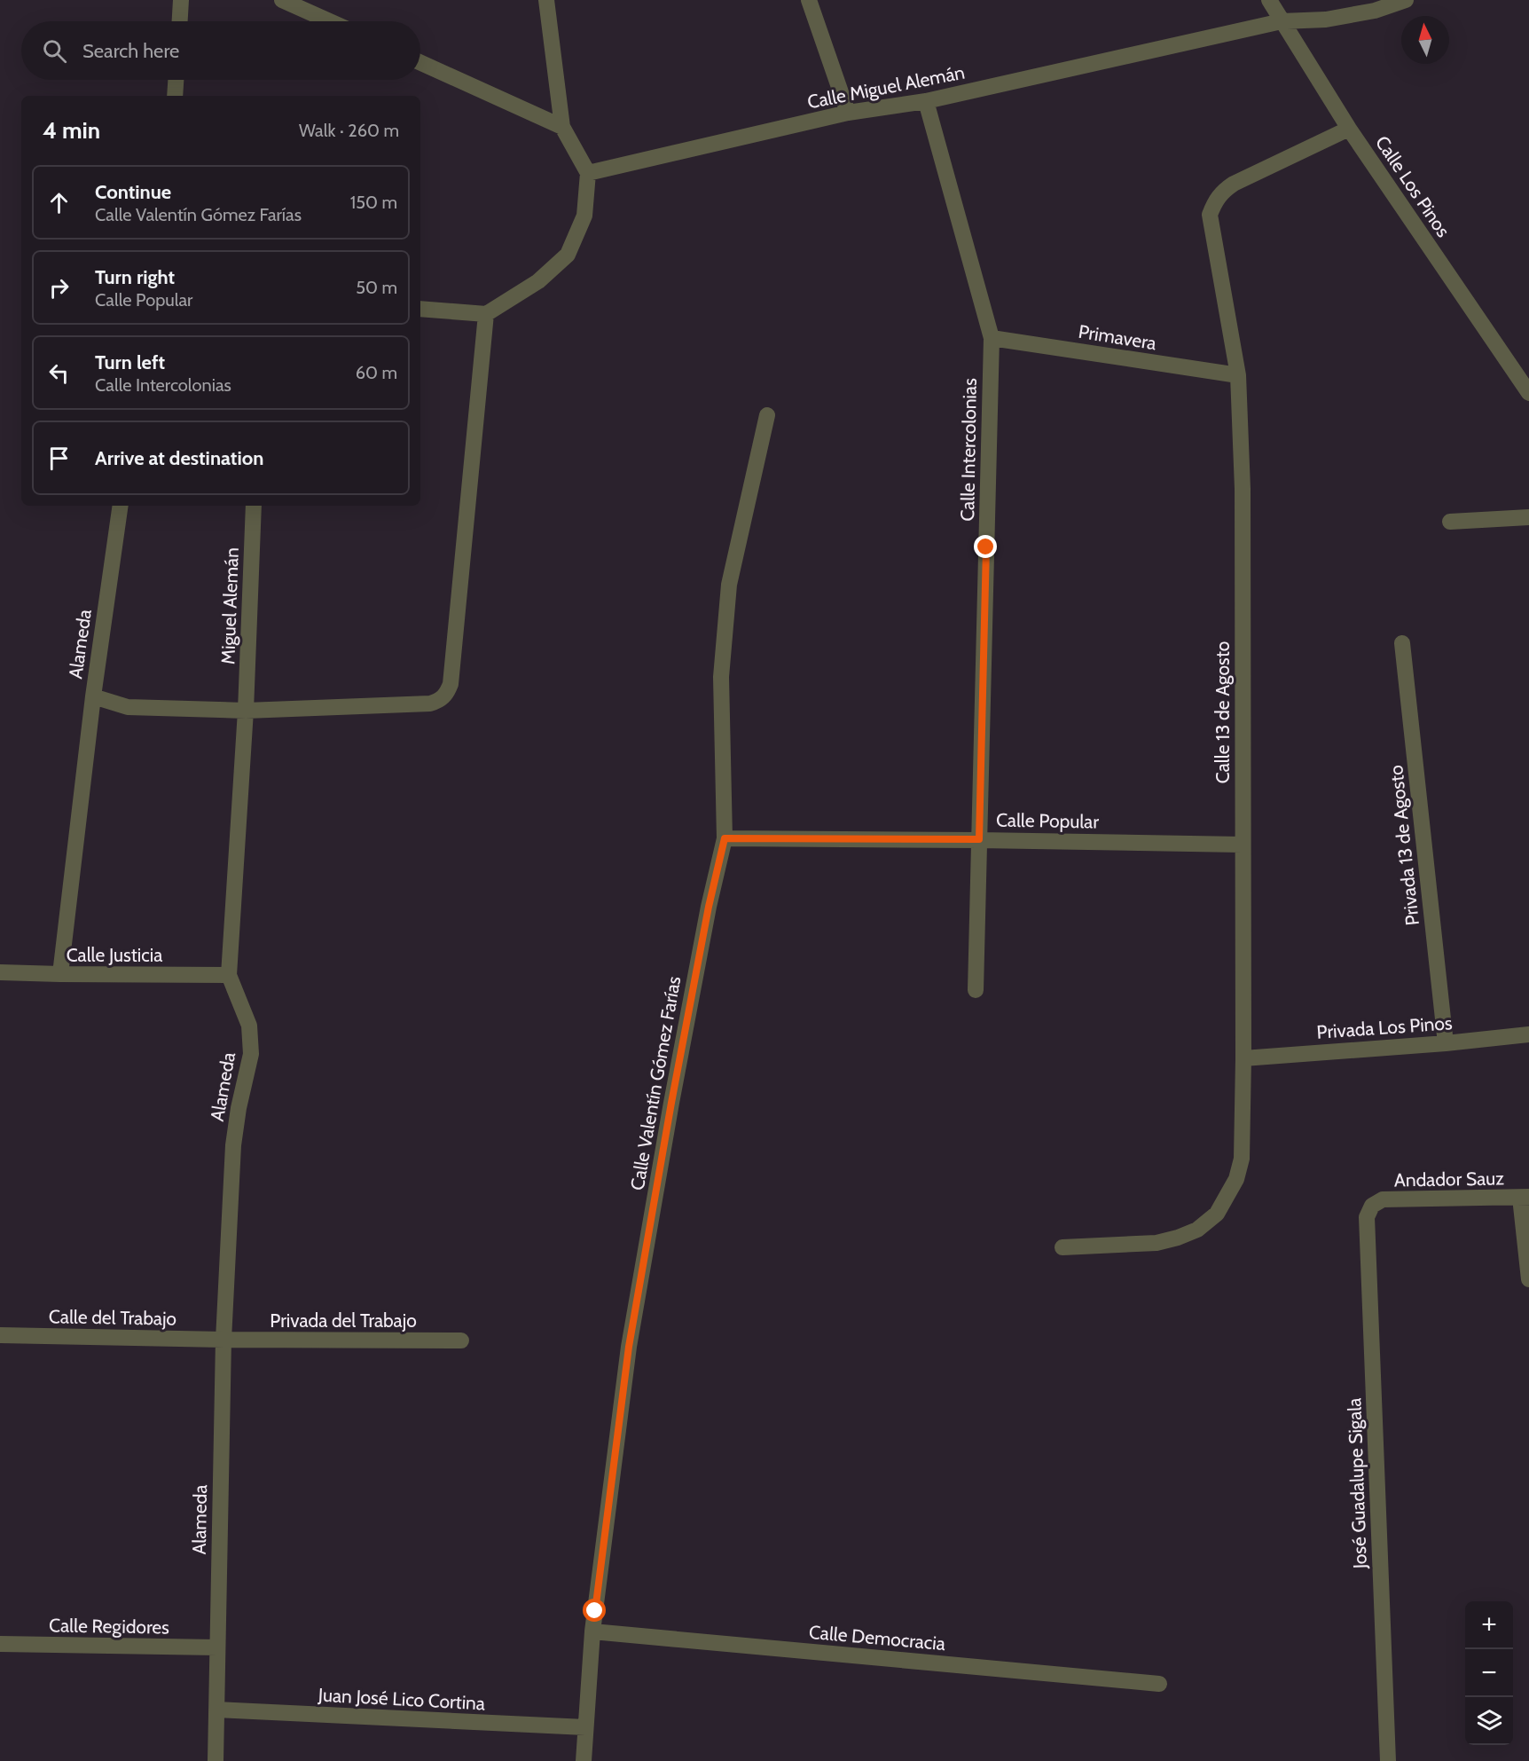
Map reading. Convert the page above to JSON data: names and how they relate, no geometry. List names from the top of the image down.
{
  "streets": {
    "street": [
      "Calle Miguel Alemán",
      "Calle Los Pinos",
      "Primavera",
      "Calle Intercolonias",
      "Miguel Alemán",
      "Alameda",
      "Calle 13 de Agosto",
      "Calle Popular",
      "Privada 13 de Agosto",
      "Calle Justicia",
      "Privada Los Pinos",
      "Calle Valentín Gómez Farías",
      "Andador Sauz",
      "Calle del Trabajo",
      "Privada del Trabajo",
      "José Guadalupe Sigala",
      "Calle Regidores",
      "Calle Democracia",
      "Juan José Lico Cortina"
    ]
  },
  "crossings": [
    ["Calle Miguel Alemán", "Calle Los Pinos"],
    ["Calle Miguel Alemán", "Calle Intercolonias"],
    ["Calle Los Pinos", "Calle 13 de Agosto"],
    ["Primavera", "Calle Intercolonias"],
    ["Primavera", "Calle 13 de Agosto"],
    ["Calle Intercolonias", "Calle Popular"],
    ["Miguel Alemán", "Alameda"],
    ["Alameda", "Calle Justicia"],
    ["Alameda", "Calle del Trabajo"],
    ["Alameda", "Privada del Trabajo"],
    ["Alameda", "Calle Regidores"],
    ["Alameda", "Juan José Lico Cortina"],
    ["Calle 13 de Agosto", "Calle Popular"],
    ["Calle 13 de Agosto", "Privada Los Pinos"],
    ["Calle Popular", "Calle Valentín Gómez Farías"],
    ["Privada 13 de Agosto", "Privada Los Pinos"],
    ["Calle Valentín Gómez Farías", "Calle Democracia"],
    ["Calle Valentín Gómez Farías", "Juan José Lico Cortina"],
    ["Andador Sauz", "José Guadalupe Sigala"],
    ["Calle del Trabajo", "Privada del Trabajo"]
  ],
  "north": "top",
  "page": {
    "search": "Search here",
    "heading": ["4 min", "Walk · 260 m"],
    "list": [
      ["Continue", "Calle Valentín Gómez Farías", "150 m"],
      ["Turn right", "Calle Popular", "50 m"],
      ["Turn left", "Calle Intercolonias", "60 m"],
      "Arrive at destination"
    ],
    "map_buttons": ["+", "−"]
  }
}
